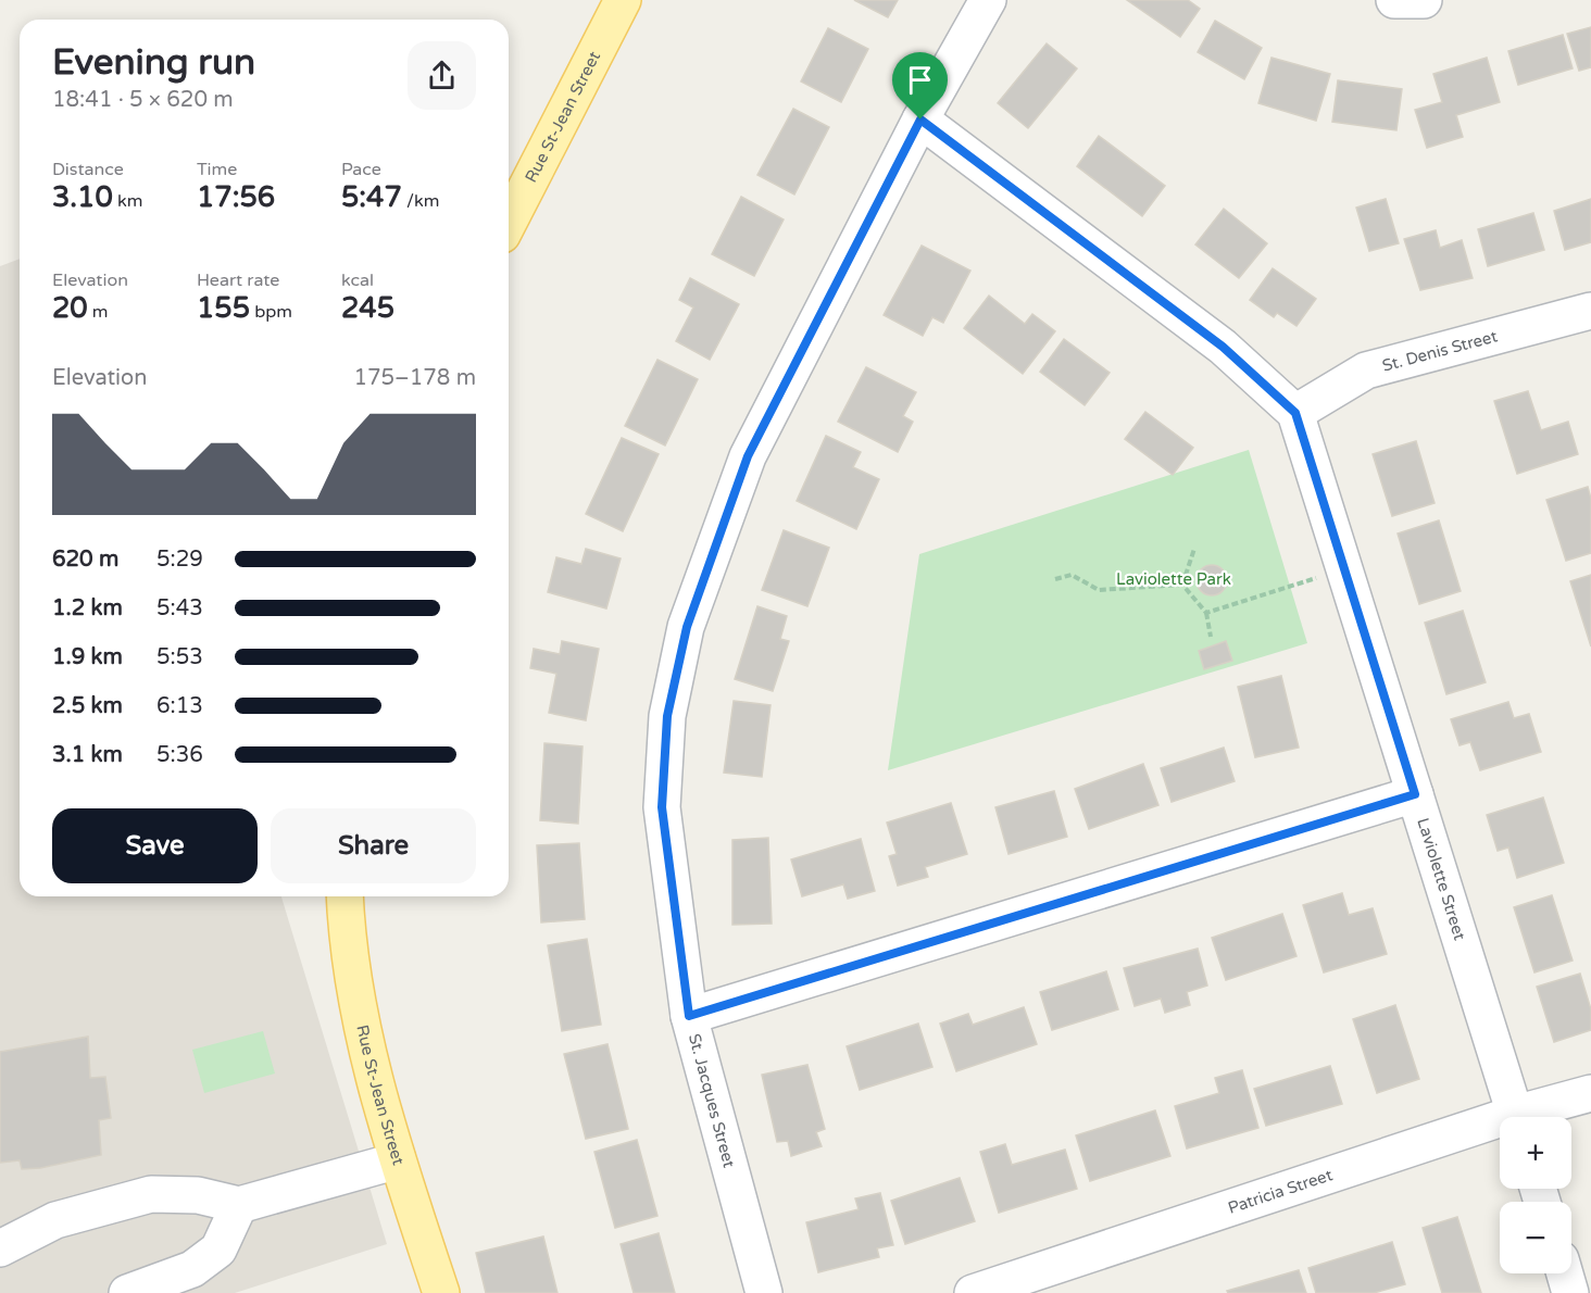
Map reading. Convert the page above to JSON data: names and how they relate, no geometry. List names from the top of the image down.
{
  "streets": {
    "main road": ["Rue St-Jean Street"],
    "street": [
      "St. Denis Street",
      "Laviolette Street",
      "St. Jacques Street",
      "Patricia Street"
    ]
  },
  "crossings": [
    ["St. Denis Street", "Laviolette Street"]
  ],
  "parks": ["Laviolette Park"],
  "page": {
    "heading": ["Evening run", "18:41 · 5 × 620 m"],
    "stats": [
      ["Distance", "3.10 km"],
      ["Time", "17:56"],
      ["Pace", "5:47 /km"],
      ["Elevation", "20 m"],
      ["Heart rate", "155 bpm"],
      ["kcal", "245"]
    ],
    "chart": ["Elevation", "175–178 m"],
    "list": [
      {
        "name": "620 m",
        "note": "5:29"
      },
      {
        "name": "1.2 km",
        "note": "5:43"
      },
      {
        "name": "1.9 km",
        "note": "5:53"
      },
      {
        "name": "2.5 km",
        "note": "6:13"
      },
      {
        "name": "3.1 km",
        "note": "5:36"
      }
    ],
    "buttons": ["Save", "Share"],
    "map_buttons": ["+", "−"]
  }
}
